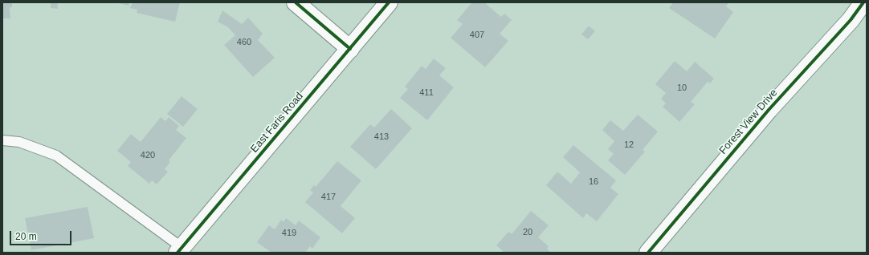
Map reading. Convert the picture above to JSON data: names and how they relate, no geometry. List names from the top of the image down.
{
  "streets": {
    "street": ["Forest View Drive", "East Faris Road"]
  },
  "house_numbers": [
    "407",
    "460",
    "10",
    "411",
    "413",
    "12",
    "420",
    "16",
    "417",
    "20",
    "419"
  ],
  "scale_bar": "20 m"
}
